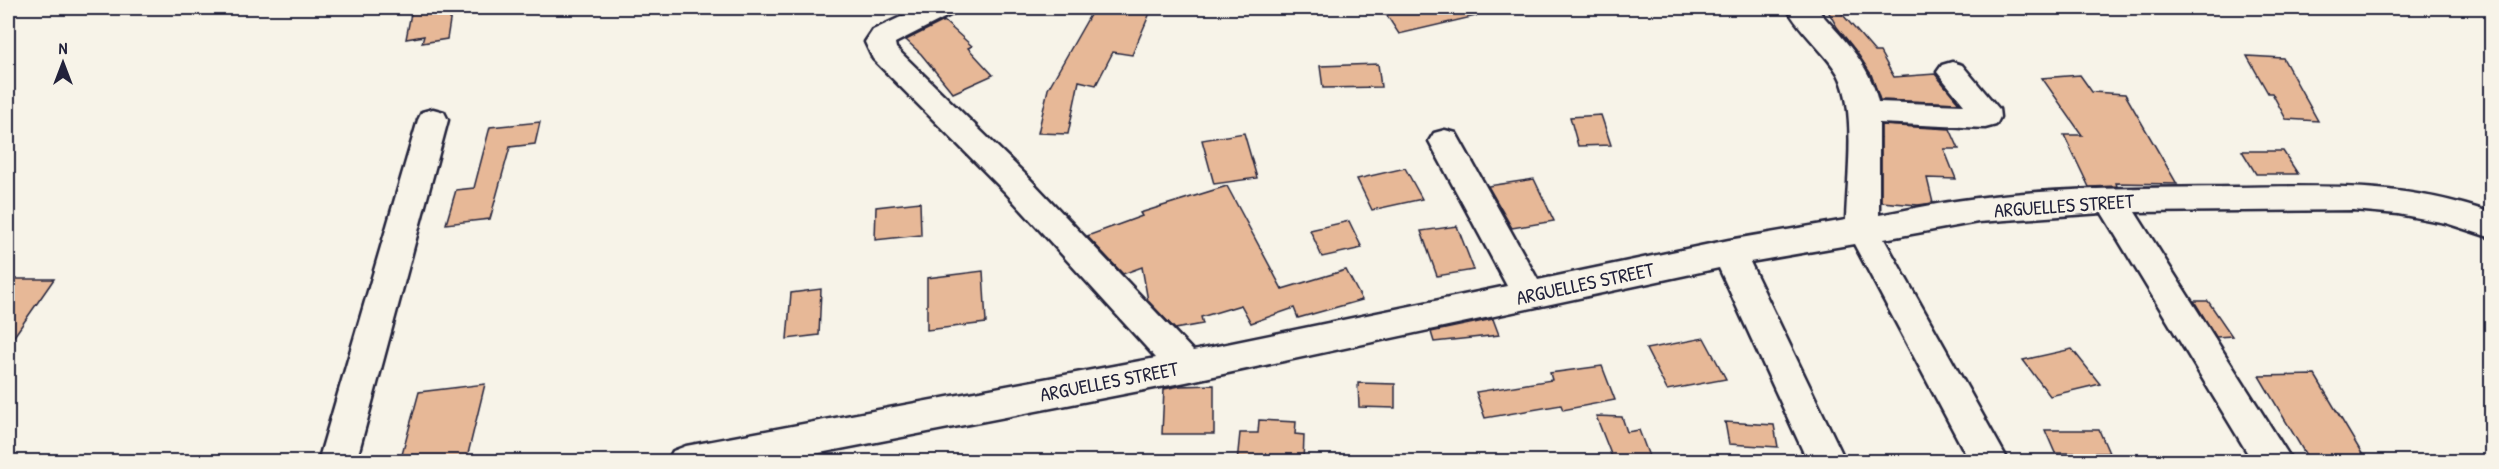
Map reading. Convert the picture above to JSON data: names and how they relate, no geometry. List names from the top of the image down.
{
  "streets": {
    "street": ["ARGUELLES STREET"]
  },
  "north": "top"
}
